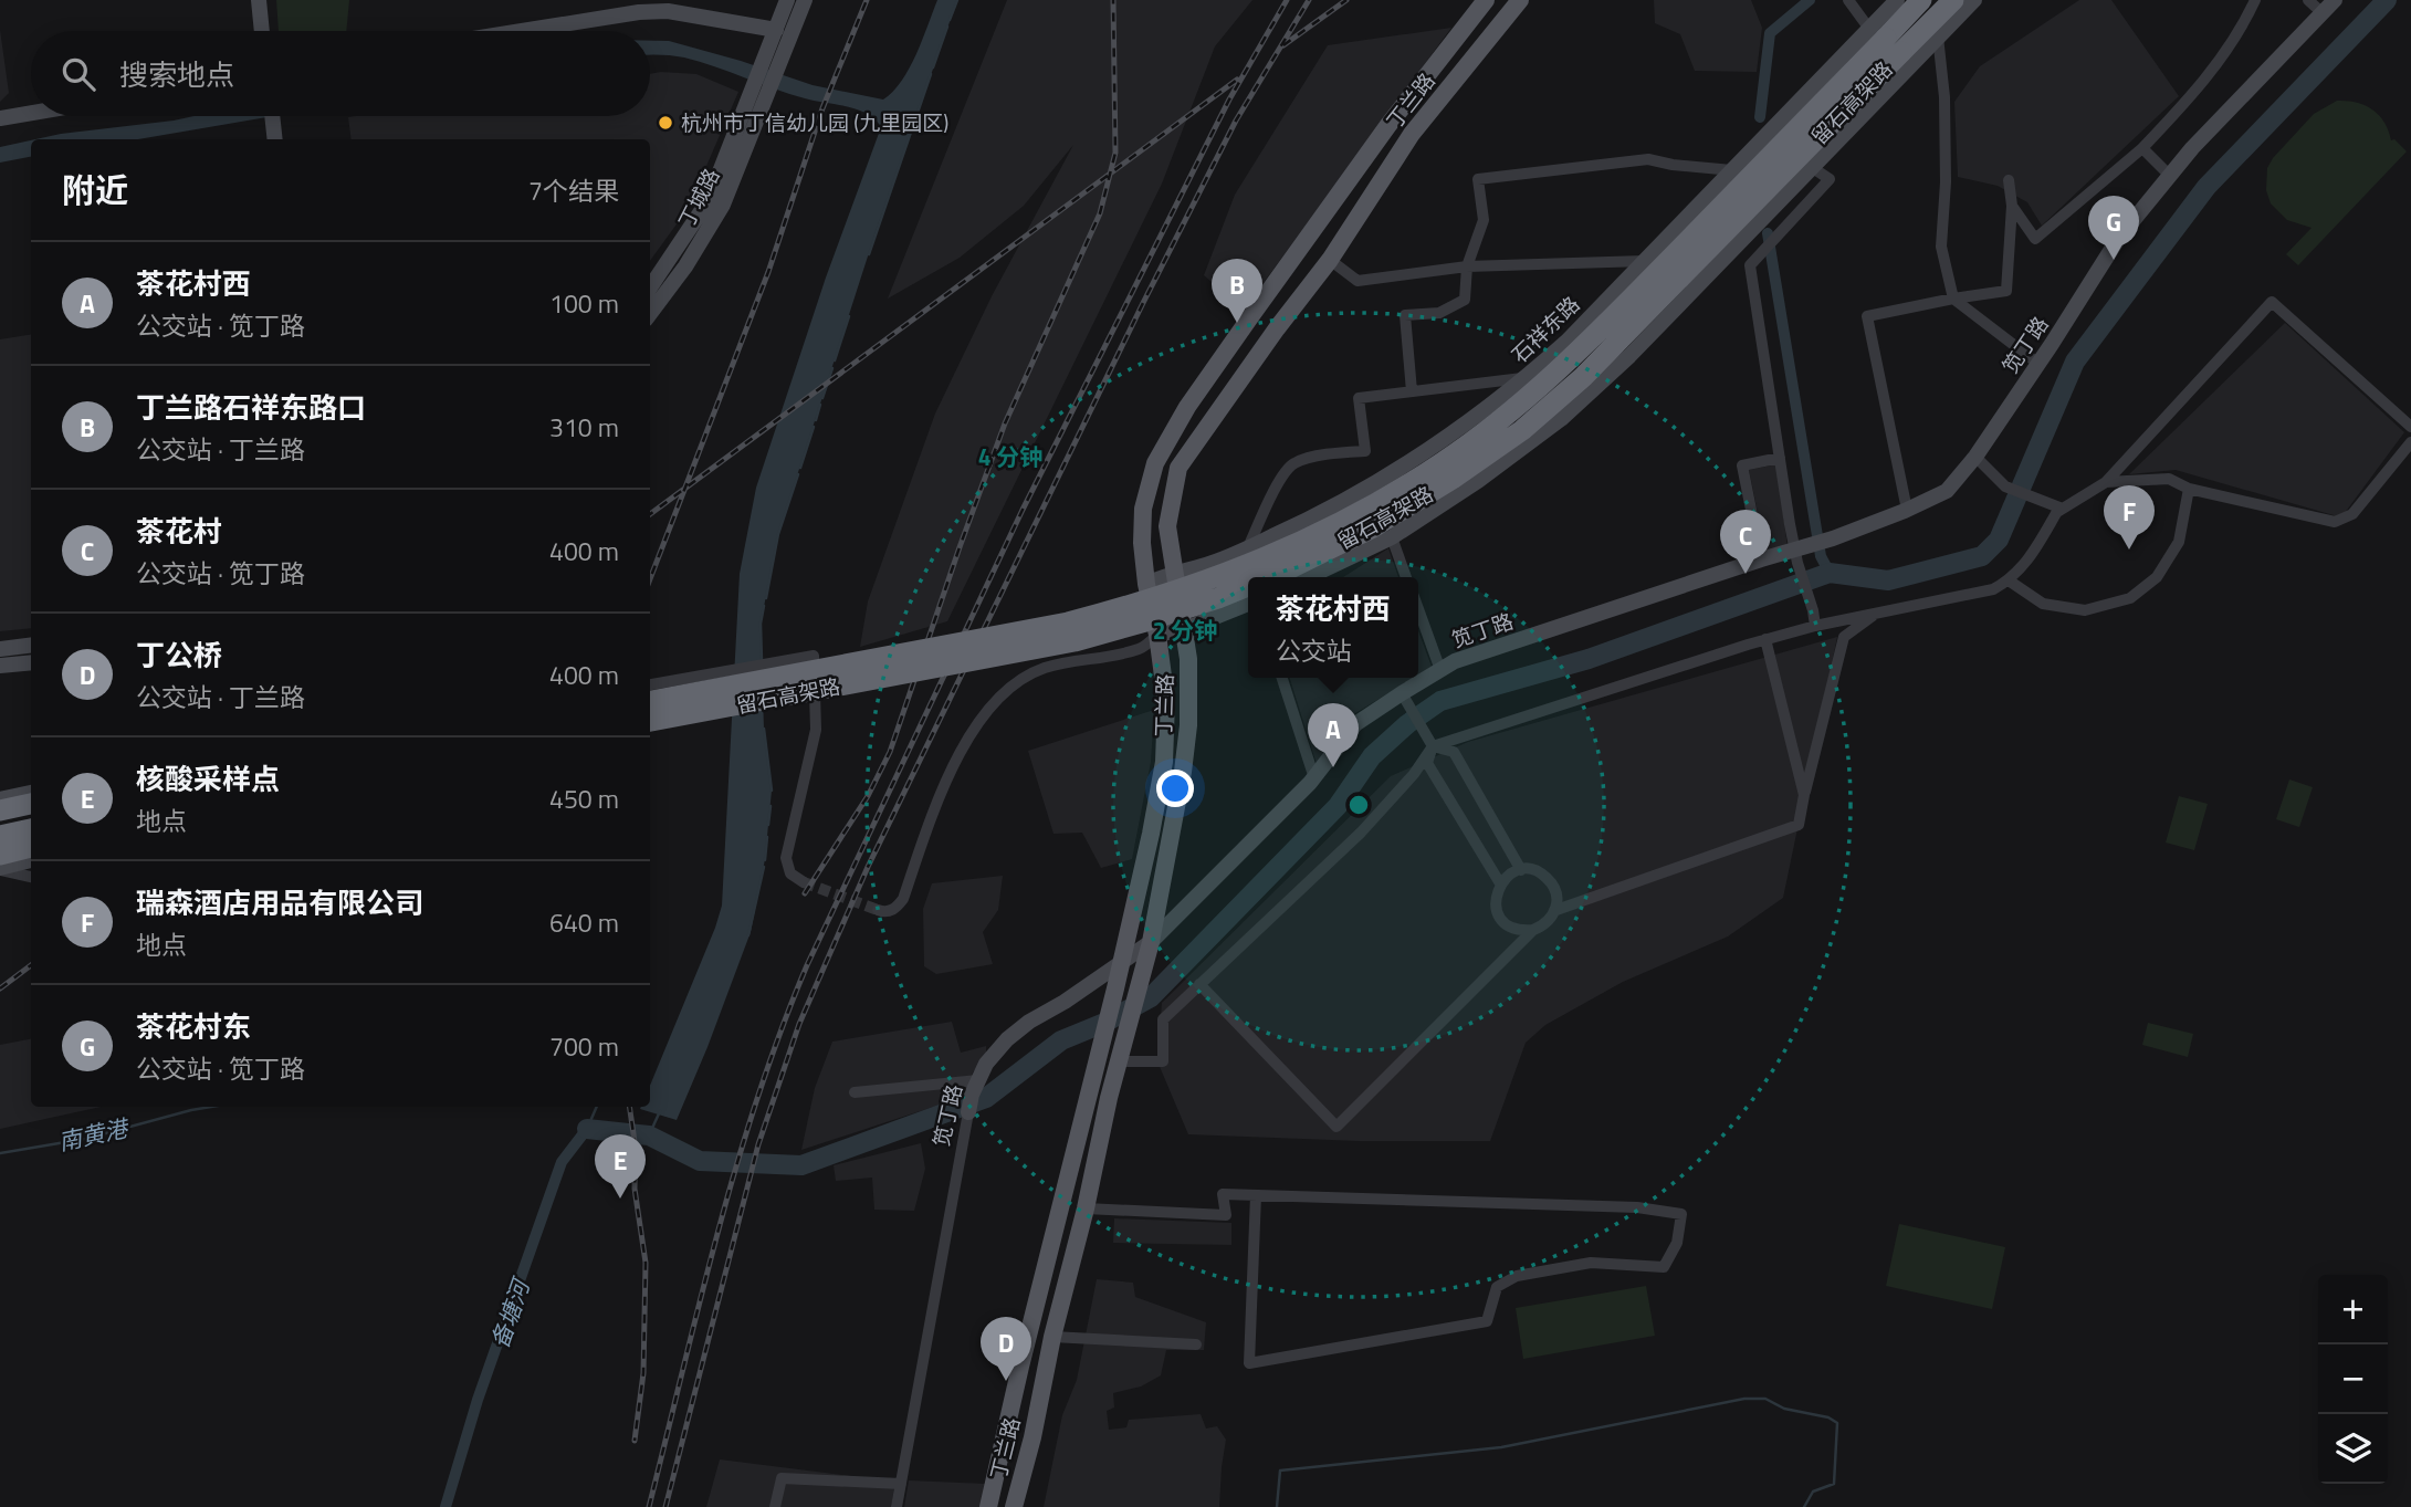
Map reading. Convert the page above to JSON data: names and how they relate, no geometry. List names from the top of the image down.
{
  "streets": {
    "highway": ["留石高架路"],
    "main road": [
      "丁兰路",
      "丁城路",
      "石祥东路",
      "笕丁路"
    ]
  },
  "crossings": [
    ["丁兰路", "石祥东路"],
    ["丁兰路", "笕丁路"],
    ["留石高架路", "石祥东路"]
  ],
  "water": ["南黄港", "备塘河"],
  "places": ["杭州市丁信幼儿园 (九里园区)"],
  "page": {
    "search": "搜索地点",
    "heading": ["附近", "7个结果"],
    "pins": [
      "G",
      "B",
      "F",
      "C",
      "A",
      "E",
      "D"
    ],
    "list": [
      {
        "mark": "A",
        "name": "茶花村西",
        "note": "公交站 · 笕丁路",
        "value": "100 m"
      },
      {
        "mark": "B",
        "name": "丁兰路石祥东路口",
        "note": "公交站 · 丁兰路",
        "value": "310 m"
      },
      {
        "mark": "C",
        "name": "茶花村",
        "note": "公交站 · 笕丁路",
        "value": "400 m"
      },
      {
        "mark": "D",
        "name": "丁公桥",
        "note": "公交站 · 丁兰路",
        "value": "400 m"
      },
      {
        "mark": "E",
        "name": "核酸采样点",
        "note": "地点",
        "value": "450 m"
      },
      {
        "mark": "F",
        "name": "瑞森酒店用品有限公司",
        "note": "地点",
        "value": "640 m"
      },
      {
        "mark": "G",
        "name": "茶花村东",
        "note": "公交站 · 笕丁路",
        "value": "700 m"
      }
    ],
    "popup": ["茶花村西", "公交站"],
    "map_buttons": ["+", "−"]
  },
  "rings": ["4 分钟", "2 分钟"]
}
